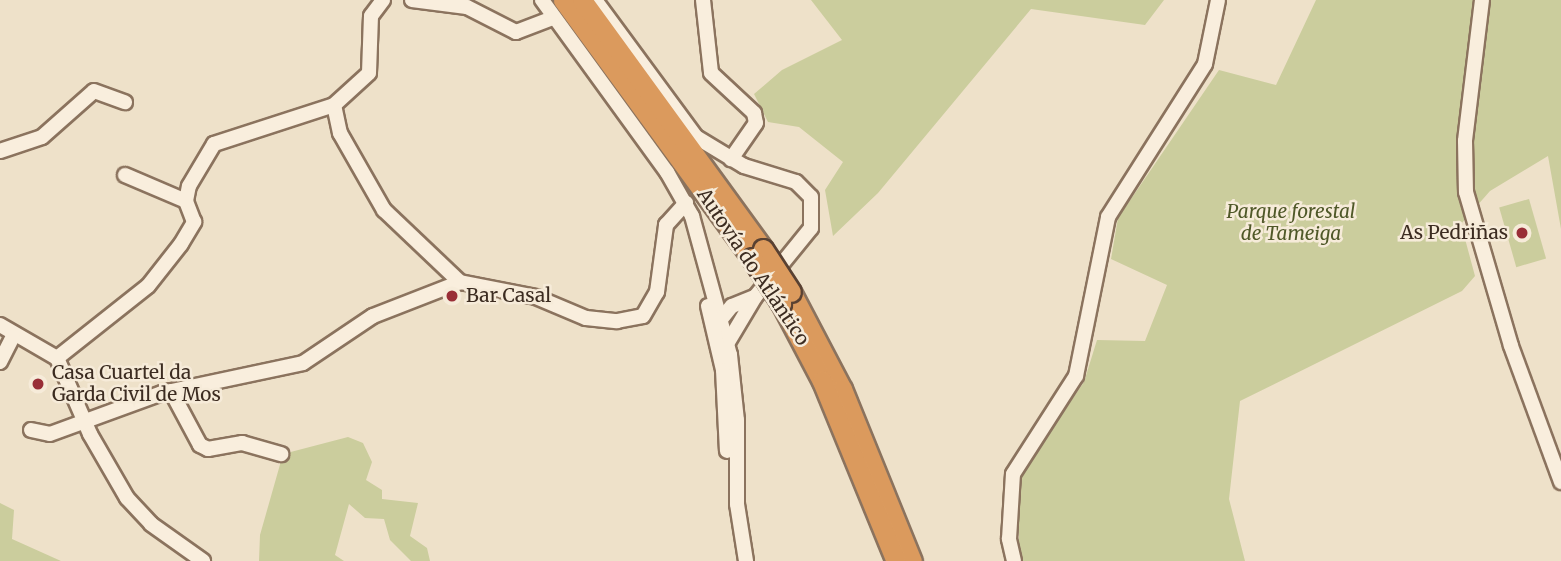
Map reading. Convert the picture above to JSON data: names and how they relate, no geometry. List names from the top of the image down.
{
  "streets": {
    "highway": ["Autovía do Atlántico"]
  },
  "parks": ["Parque forestal de Tameiga"],
  "places": ["As Pedriñas", "Bar Casal", "Casa Cuartel da Garda Civil de Mos"]
}
